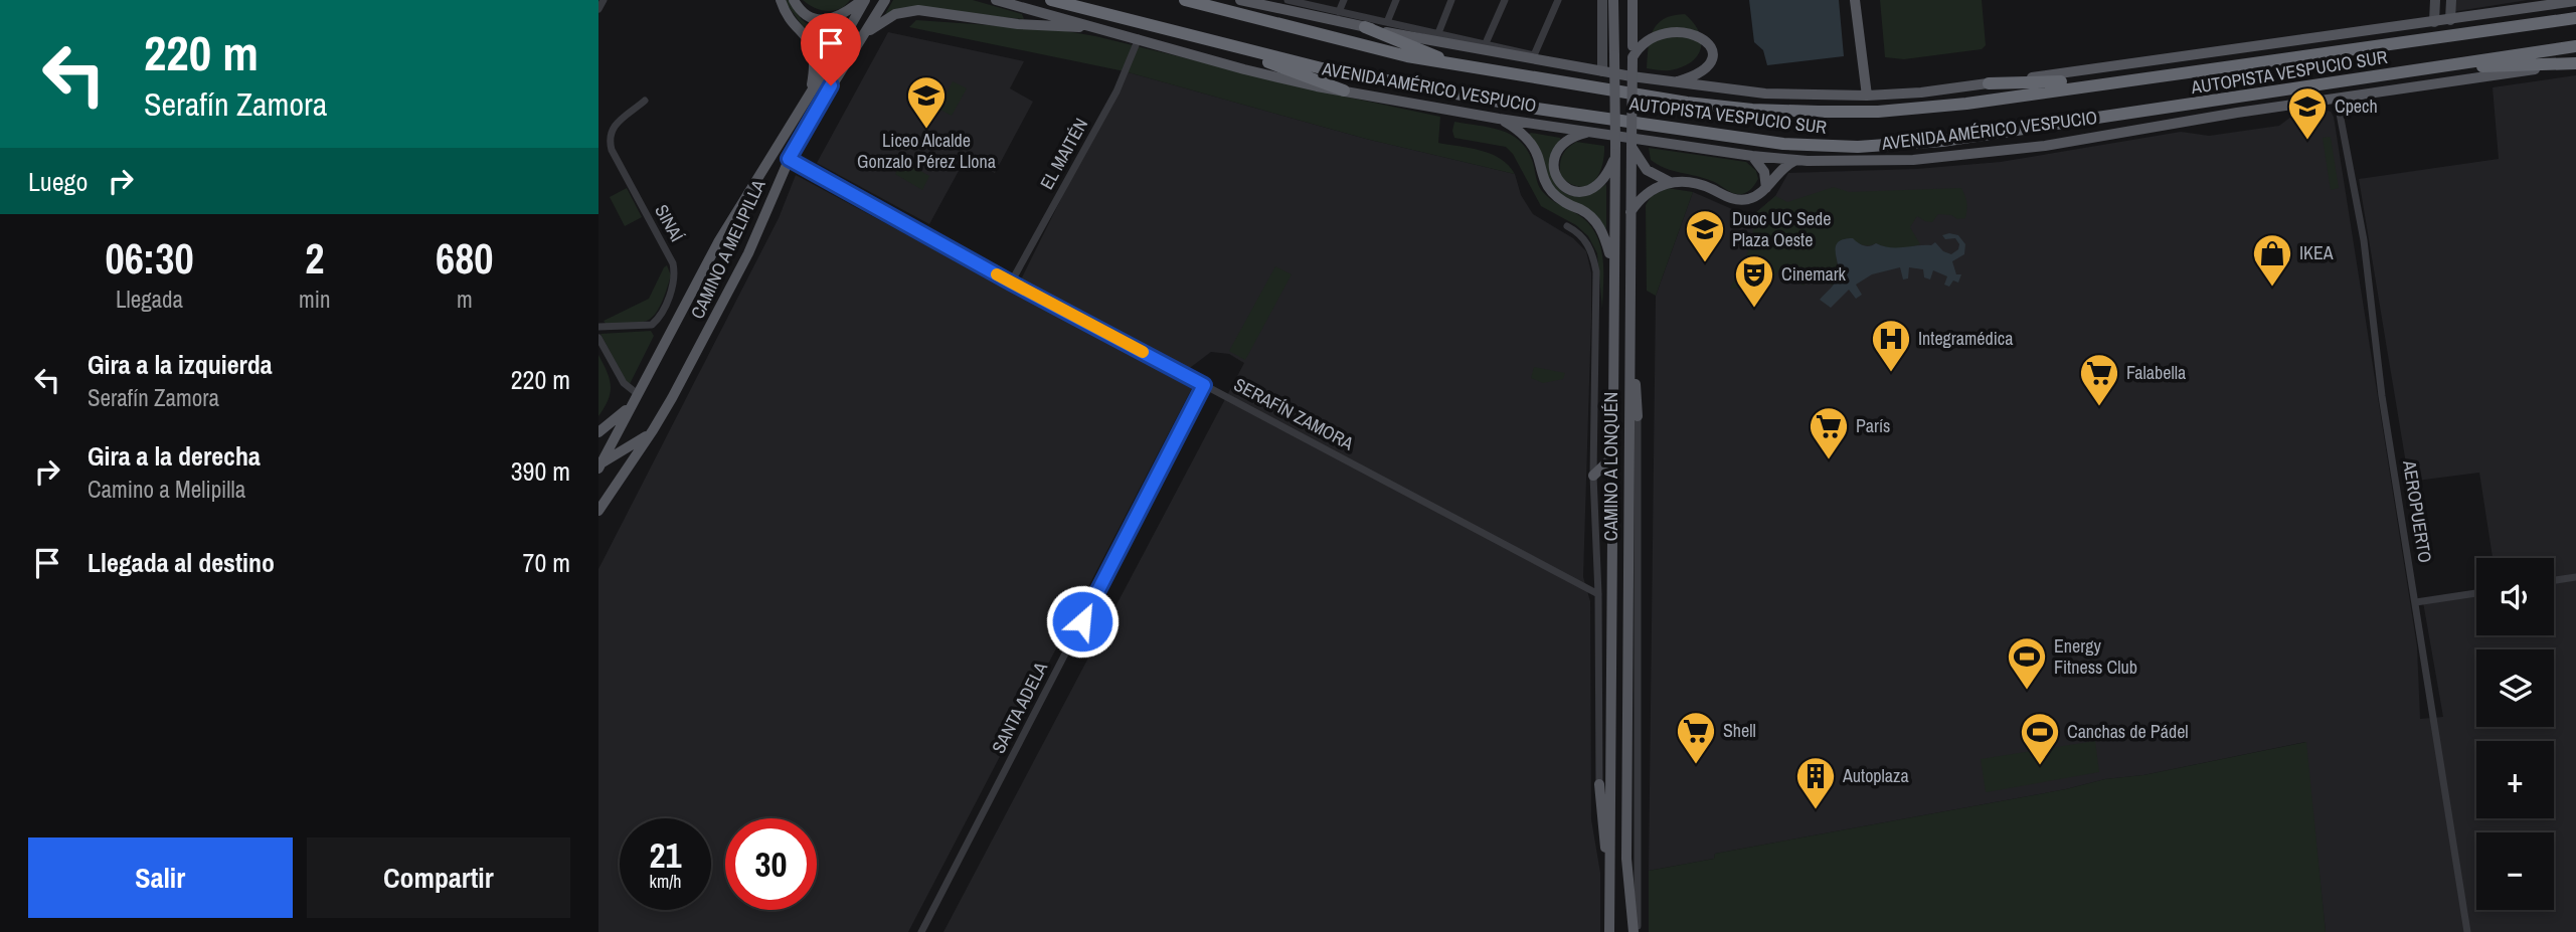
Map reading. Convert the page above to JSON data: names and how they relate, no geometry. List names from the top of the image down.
{
  "streets": {
    "highway": ["AUTOPISTA VESPUCIO SUR"],
    "main road": ["AVENIDA AMÉRICO VESPUCIO", "CAMINO A MELIPILLA", "CAMINO A LONQUÉN"],
    "street": [
      "EL MAITÉN",
      "SINAÍ",
      "SERAFÍN ZAMORA",
      "AEROPUERTO",
      "SANTA ADELA"
    ]
  },
  "crossings": [
    ["AVENIDA AMÉRICO VESPUCIO", "EL MAITÉN"],
    ["AVENIDA AMÉRICO VESPUCIO", "AEROPUERTO"],
    ["EL MAITÉN", "SERAFÍN ZAMORA"],
    ["CAMINO A MELIPILLA", "SERAFÍN ZAMORA"],
    ["SERAFÍN ZAMORA", "CAMINO A LONQUÉN"],
    ["SERAFÍN ZAMORA", "SANTA ADELA"]
  ],
  "places": {
    "school or university": ["Liceo Alcalde Gonzalo Pérez Llona", "Cpech", "Duoc UC Sede Plaza Oeste"],
    "shop": ["IKEA"],
    "theatre": ["Cinemark"],
    "hospital": ["Integramédica"],
    "supermarket": ["Falabella", "París", "Shell"],
    "sports": ["Energy Fitness Club", "Canchas de Pádel"],
    "building": ["Autoplaza"]
  },
  "page": {
    "turn": ["220 m", "Serafín Zamora"],
    "then": "Luego",
    "eta": [
      "06:30",
      "Llegada",
      "2",
      "min",
      "680",
      "m"
    ],
    "list": [
      {
        "name": "Gira a la izquierda",
        "note": "Serafín Zamora",
        "value": "220 m"
      },
      {
        "name": "Gira a la derecha",
        "note": "Camino a Melipilla",
        "value": "390 m"
      },
      {
        "name": "Llegada al destino",
        "value": "70 m"
      }
    ],
    "map_buttons": ["+", "−"],
    "speed": "21 km/h",
    "limit": "30",
    "buttons": ["Salir", "Compartir"]
  }
}
